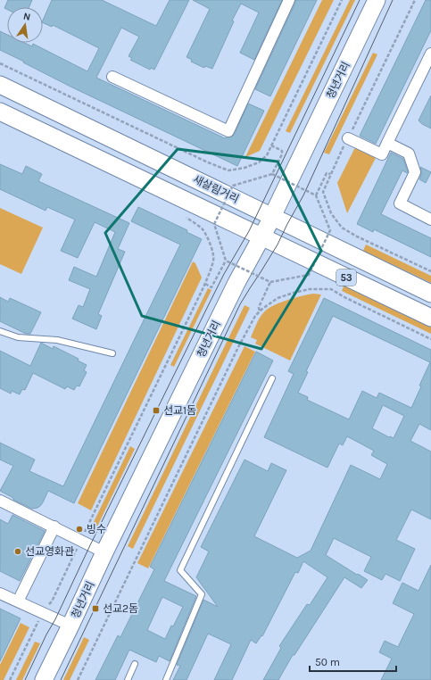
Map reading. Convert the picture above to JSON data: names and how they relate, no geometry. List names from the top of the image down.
{
  "streets": {
    "main road": ["청년거리", "새살림거리", "53"]
  },
  "crossings": [
    ["청년거리", "새살림거리"],
    ["청년거리", "53"]
  ],
  "places": {
    "transit": ["선교1돔", "선교2돔"],
    "other": ["빙수", "선교영화관"]
  },
  "scale_bar": "50 m",
  "north": "top"
}
